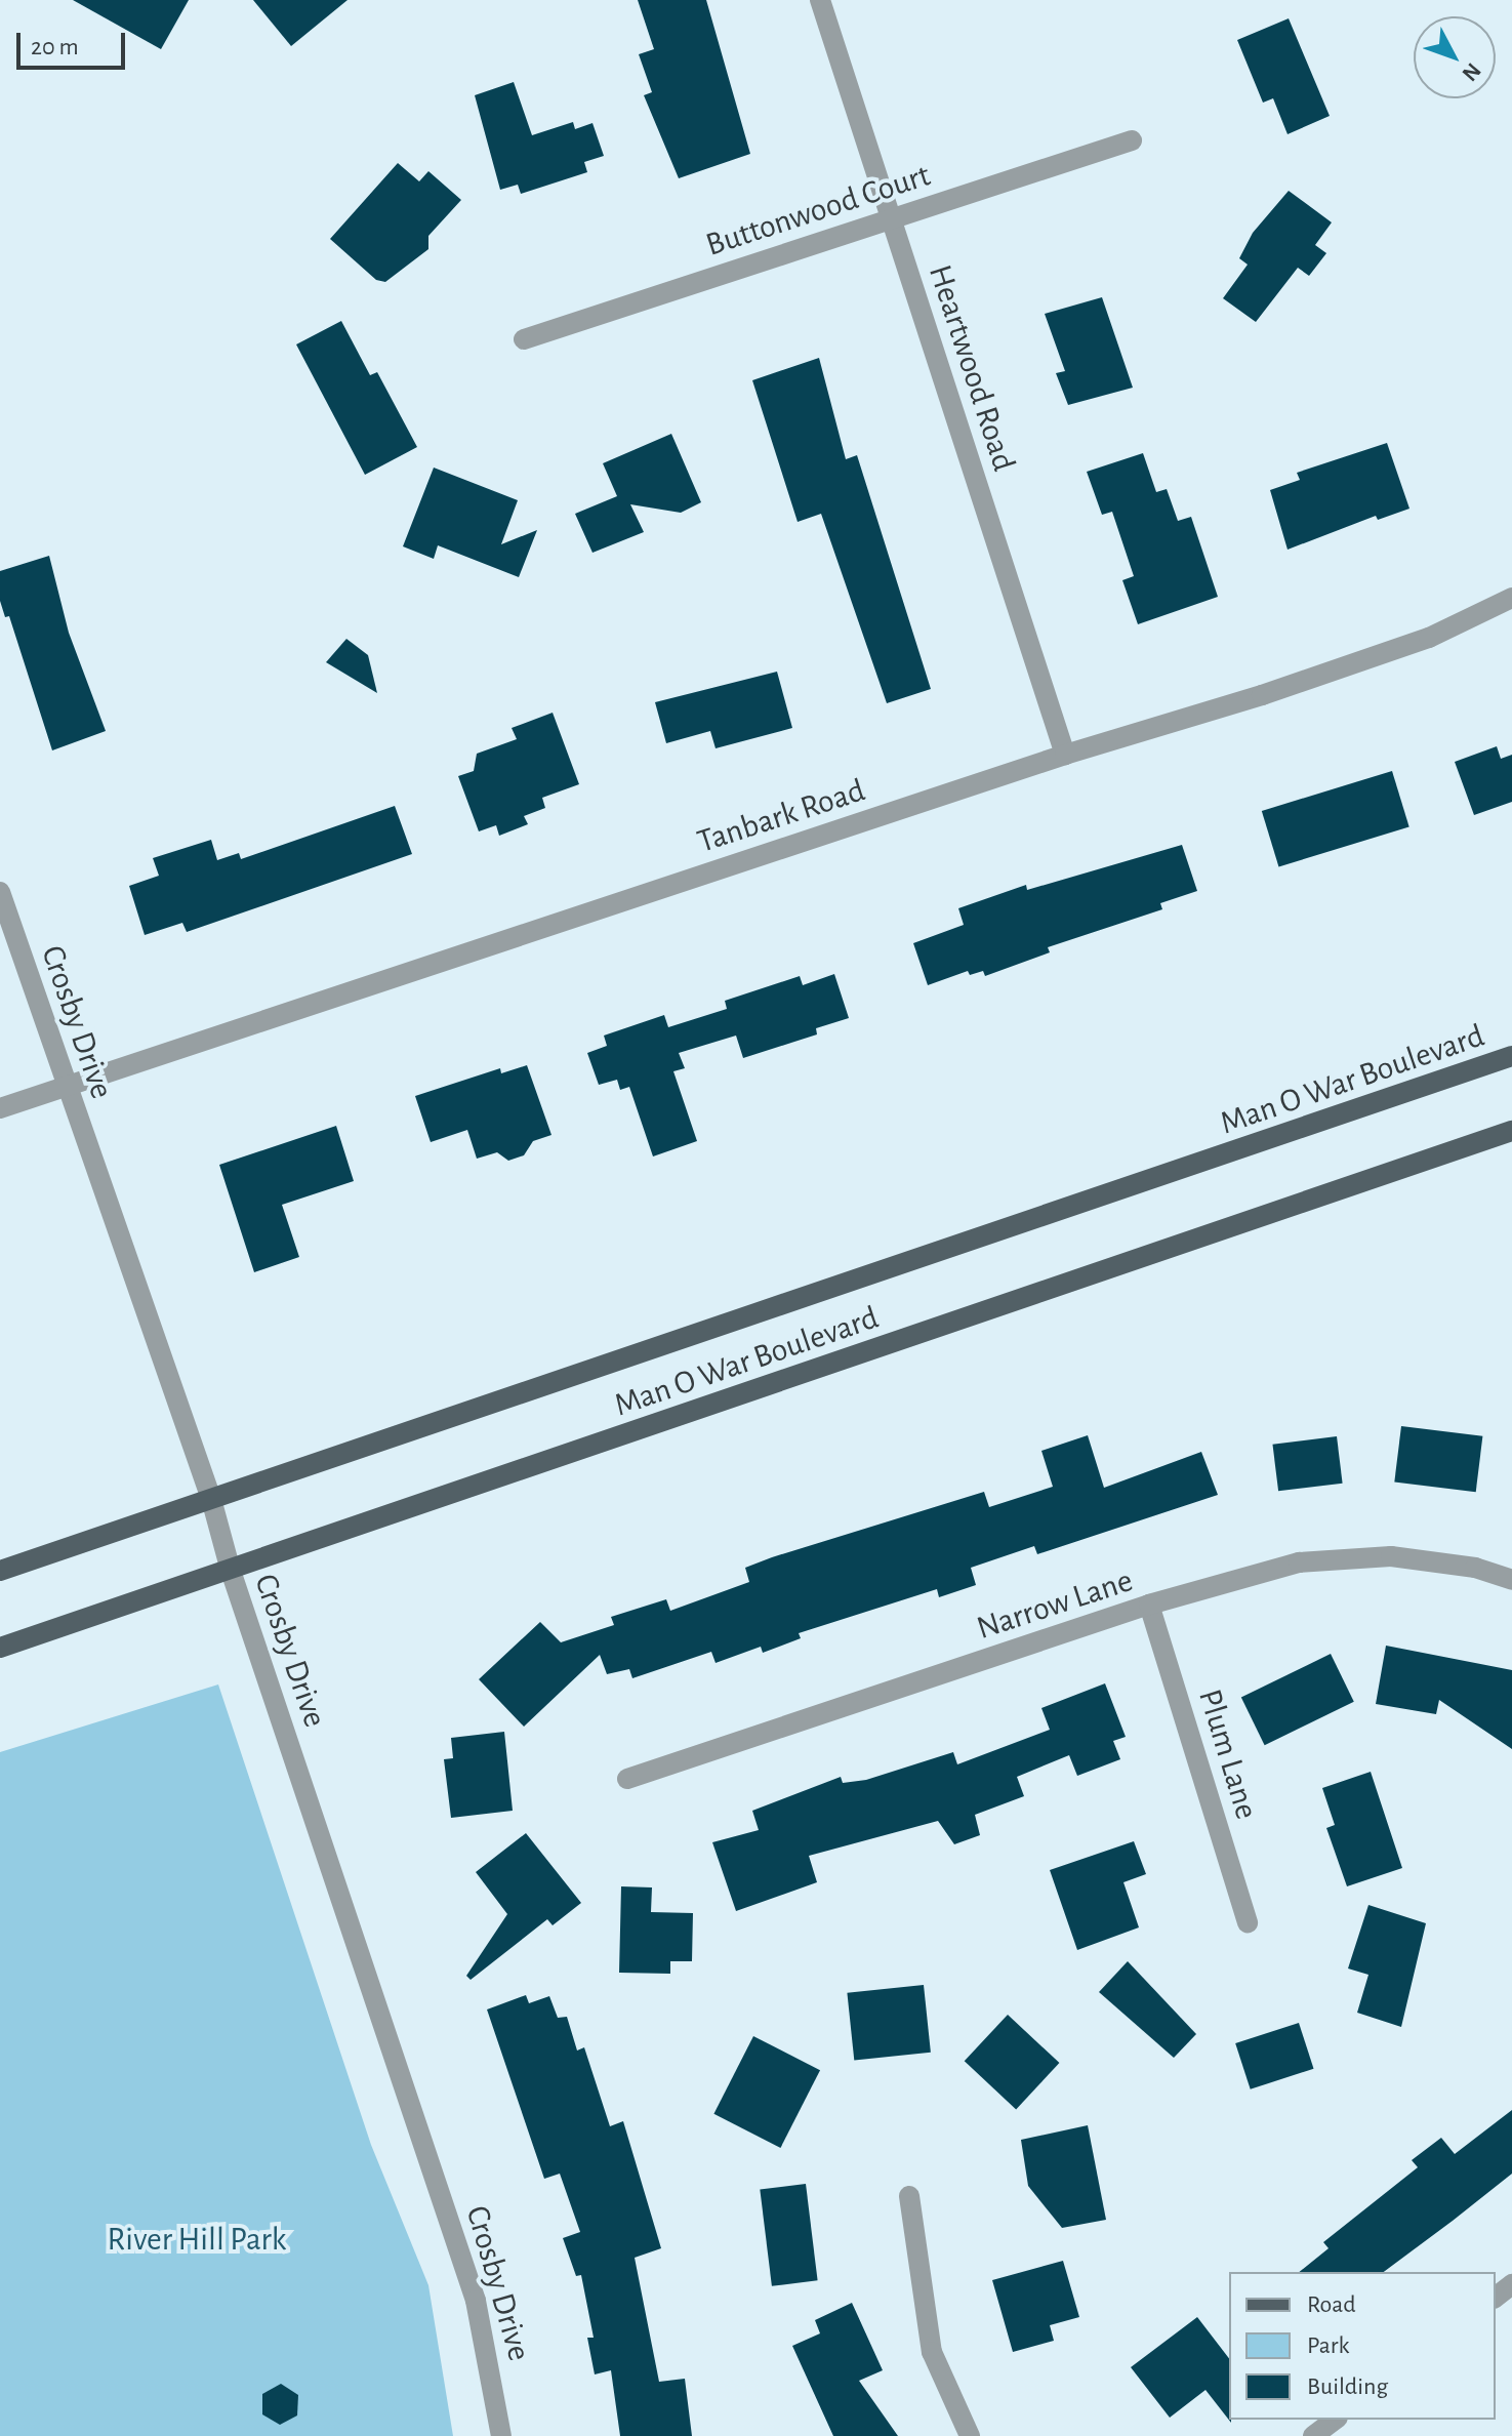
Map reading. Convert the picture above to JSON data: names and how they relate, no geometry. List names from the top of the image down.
{
  "streets": {
    "main road": ["Man O War Boulevard"],
    "street": [
      "Buttonwood Court",
      "Heartwood Road",
      "Tanbark Road",
      "Crosby Drive",
      "Narrow Lane",
      "Plum Lane"
    ]
  },
  "crossings": [
    ["Buttonwood Court", "Heartwood Road"],
    ["Heartwood Road", "Tanbark Road"],
    ["Tanbark Road", "Crosby Drive"],
    ["Crosby Drive", "Man O War Boulevard"],
    ["Narrow Lane", "Plum Lane"]
  ],
  "parks": ["River Hill Park"],
  "legend": ["Road", "Park", "Building"],
  "scale_bar": "20 m",
  "north": "bottom right"
}
